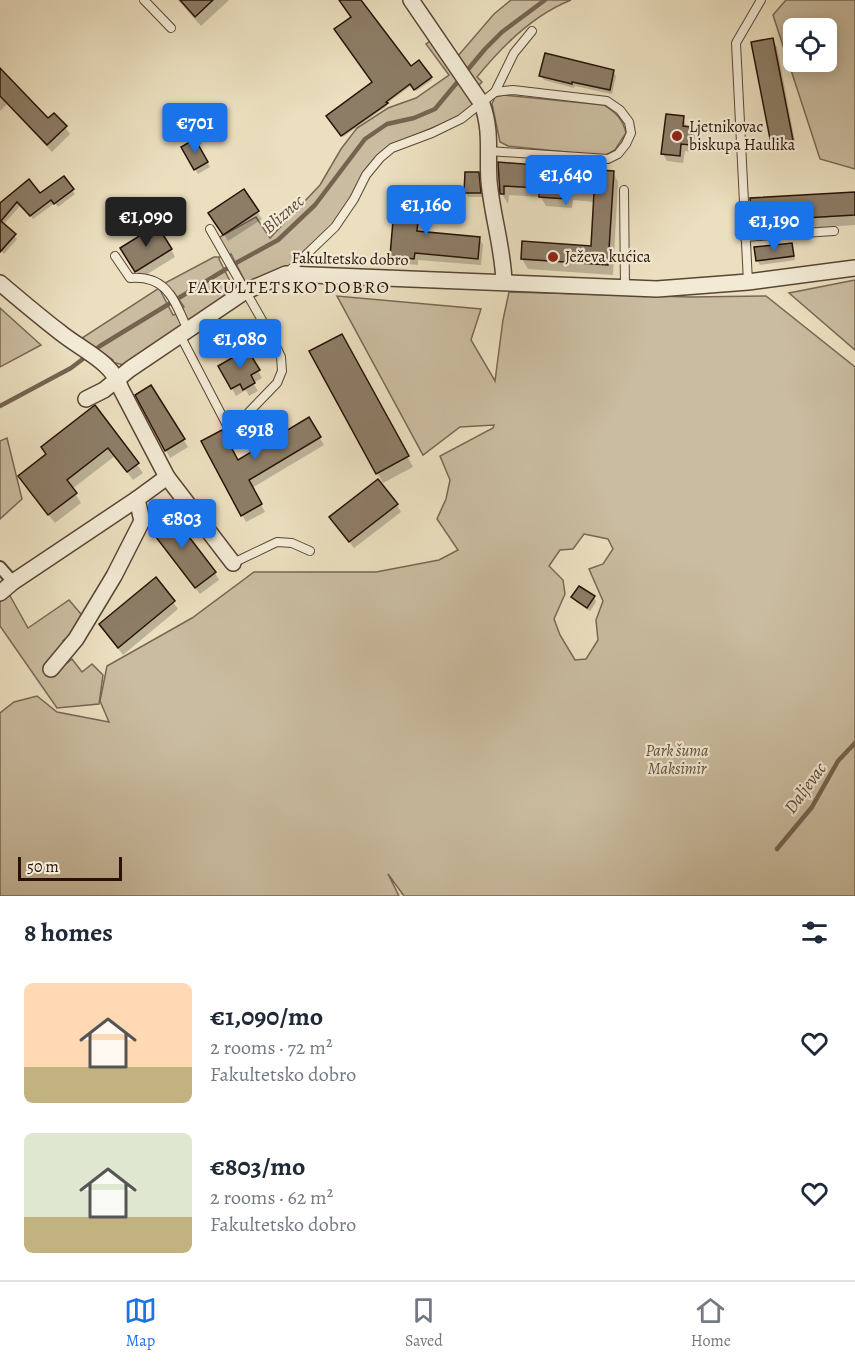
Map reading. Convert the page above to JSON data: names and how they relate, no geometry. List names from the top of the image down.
{
  "streets": {
    "street": ["Fakultetsko dobro"]
  },
  "districts": ["FAKULTETSKO DOBRO"],
  "water": ["Bliznec", "Daljevac"],
  "parks": ["Park šuma Maksimir"],
  "places": ["Ljetnikovac biskupa Haulika", "Ježeva kućica"],
  "scale_bar": "50 m",
  "page": {
    "price": [
      "€701",
      "€1,640",
      "€1,160",
      "€1,090",
      "€1,190",
      "€1,080",
      "€918",
      "€803"
    ],
    "scale": "50 m",
    "heading": "8 homes",
    "list": [
      {
        "name": "€1,090/mo",
        "note": "2 rooms · 72 m² · Fakultetsko dobro"
      },
      {
        "name": "€803/mo",
        "note": "2 rooms · 62 m² · Fakultetsko dobro"
      }
    ],
    "tabs": ["Map", "Saved", "Home"]
  }
}
